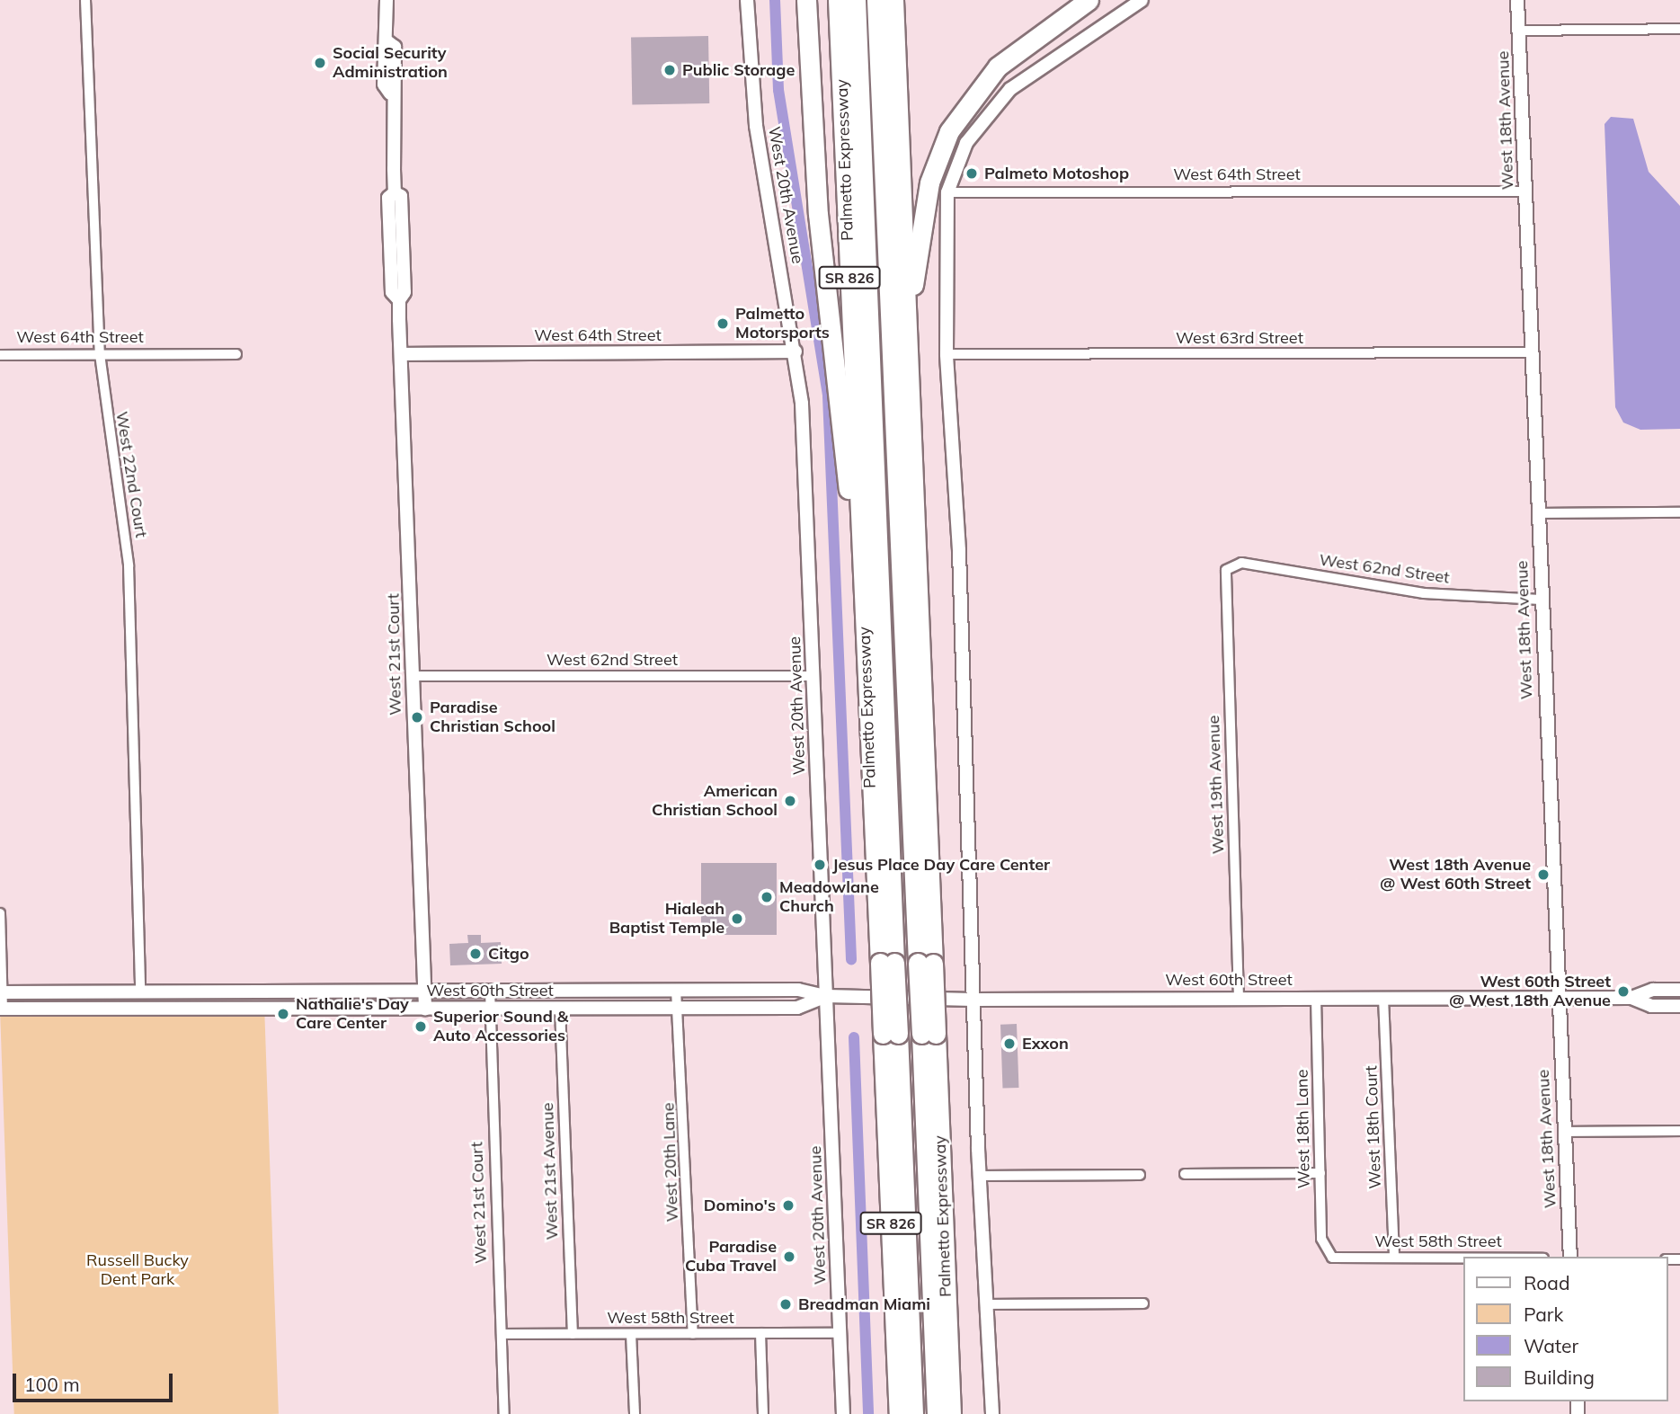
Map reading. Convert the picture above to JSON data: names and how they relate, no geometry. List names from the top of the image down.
{
  "streets": {
    "highway": ["Palmetto Expressway", "SR 826"],
    "street": [
      "West 18th Avenue",
      "West 64th Street",
      "West 20th Avenue",
      "West 63rd Street",
      "West 22nd Court",
      "West 62nd Street",
      "West 21st Court",
      "West 19th Avenue",
      "West 60th Street",
      "West 18th Court",
      "West 18th Lane",
      "West 20th Lane",
      "West 21st Avenue",
      "West 58th Street"
    ]
  },
  "crossings": [
    ["West 18th Avenue", "West 64th Street"],
    ["West 18th Avenue", "West 63rd Street"],
    ["West 18th Avenue", "West 62nd Street"],
    ["West 18th Avenue", "West 60th Street"],
    ["West 64th Street", "West 20th Avenue"],
    ["West 64th Street", "West 22nd Court"],
    ["West 64th Street", "West 21st Court"],
    ["West 20th Avenue", "West 62nd Street"],
    ["West 20th Avenue", "West 60th Street"],
    ["West 20th Avenue", "West 58th Street"],
    ["West 22nd Court", "West 60th Street"],
    ["West 62nd Street", "West 21st Court"],
    ["West 62nd Street", "West 19th Avenue"],
    ["West 21st Court", "West 60th Street"],
    ["West 21st Court", "West 58th Street"],
    ["West 19th Avenue", "West 60th Street"],
    ["West 60th Street", "West 18th Court"],
    ["West 60th Street", "West 18th Lane"],
    ["West 60th Street", "West 20th Lane"],
    ["West 60th Street", "West 21st Avenue"],
    ["West 18th Court", "West 58th Street"],
    ["West 18th Lane", "West 58th Street"],
    ["West 20th Lane", "West 58th Street"],
    ["West 21st Avenue", "West 58th Street"]
  ],
  "parks": ["Russell Bucky Dent Park"],
  "places": [
    "Social Security Administration",
    "Public Storage",
    "Palmeto Motoshop",
    "Palmetto Motorsports",
    "Paradise Christian School",
    "American Christian School",
    "Jesus Place Day Care Center",
    "West 18th Avenue @ West 60th Street",
    "Meadowlane Church",
    "Hialeah Baptist Temple",
    "Citgo",
    "West 60th Street @ West 18th Avenue",
    "Nathalie's Day Care Center",
    "Superior Sound & Auto Accessories",
    "Exxon",
    "Domino's",
    "Paradise Cuba Travel",
    "Breadman Miami"
  ],
  "legend": [
    "Road",
    "Park",
    "Water",
    "Building"
  ],
  "scale_bar": "100 m"
}
